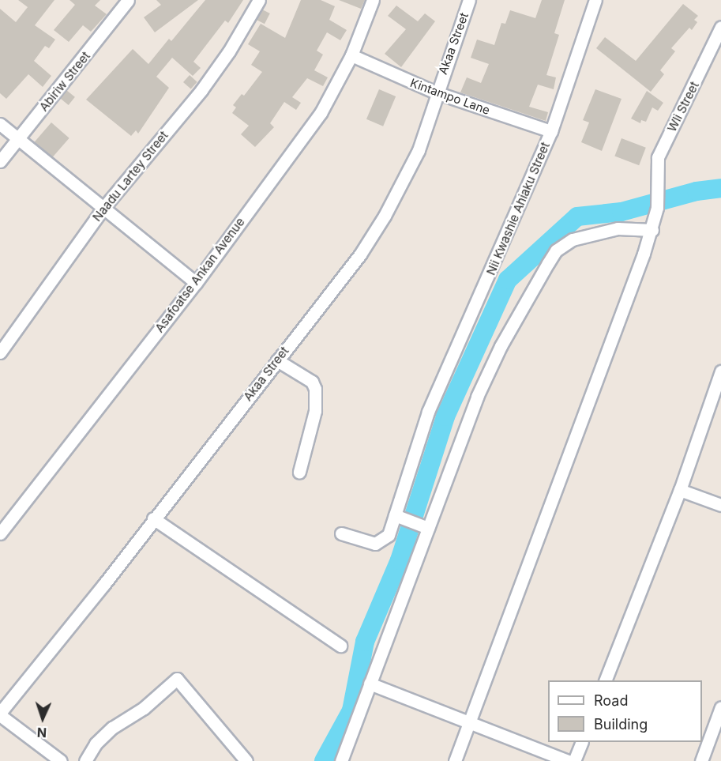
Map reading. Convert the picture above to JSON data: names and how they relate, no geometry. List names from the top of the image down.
{
  "streets": {
    "street": [
      "Akaa Street",
      "Abiriw Street",
      "Kintampo Lane",
      "Wli Street",
      "Naadu Lartey Street",
      "Nii Kwashie Ahiaku Street",
      "Asafoatse Ankan Avenue"
    ]
  },
  "crossings": [
    ["Akaa Street", "Kintampo Lane"],
    ["Kintampo Lane", "Nii Kwashie Ahiaku Street"],
    ["Kintampo Lane", "Asafoatse Ankan Avenue"]
  ],
  "legend": ["Road", "Building"],
  "north": "bottom"
}
